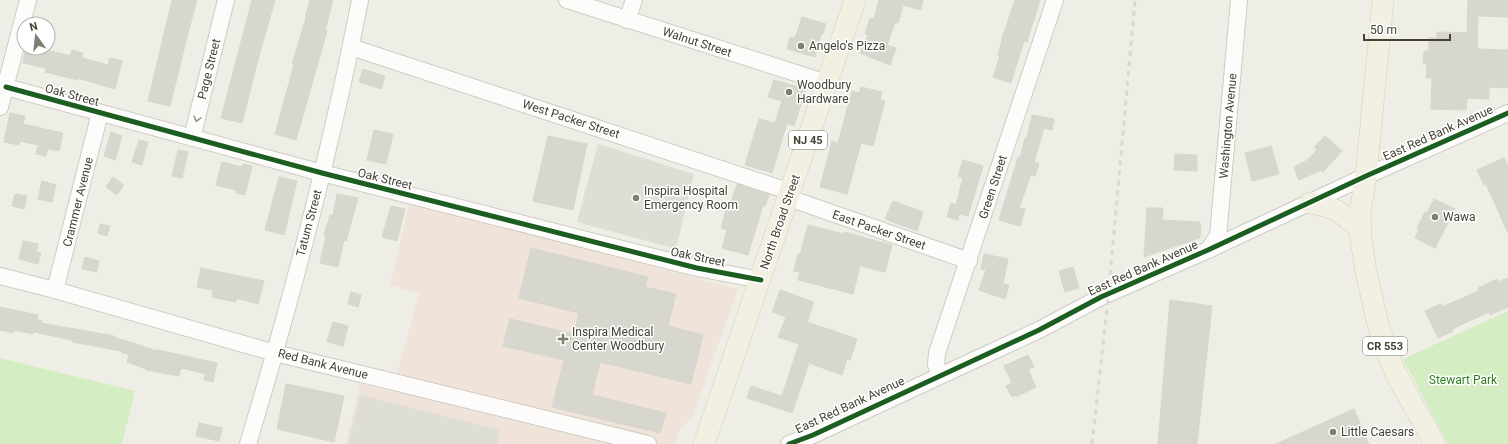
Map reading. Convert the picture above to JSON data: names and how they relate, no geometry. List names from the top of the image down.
{
  "streets": {
    "main road": ["NJ 45", "North Broad Street", "CR 553"],
    "street": [
      "Walnut Street",
      "Page Street",
      "Oak Street",
      "West Packer Street",
      "Washington Avenue",
      "East Red Bank Avenue",
      "Green Street",
      "Crammer Avenue",
      "Tatum Street",
      "East Packer Street",
      "Red Bank Avenue"
    ]
  },
  "crossings": [
    ["Walnut Street", "North Broad Street"],
    ["Page Street", "Oak Street"],
    ["Oak Street", "Crammer Avenue"],
    ["Oak Street", "North Broad Street"],
    ["Oak Street", "Tatum Street"],
    ["West Packer Street", "North Broad Street"],
    ["West Packer Street", "Tatum Street"],
    ["West Packer Street", "East Packer Street"],
    ["Washington Avenue", "East Red Bank Avenue"],
    ["East Red Bank Avenue", "Green Street"],
    ["East Red Bank Avenue", "CR 553"],
    ["Green Street", "East Packer Street"],
    ["Crammer Avenue", "Red Bank Avenue"],
    ["North Broad Street", "East Packer Street"],
    ["Tatum Street", "Red Bank Avenue"]
  ],
  "one_way": ["Page Street"],
  "parks": ["Stewart Park"],
  "places": {
    "other": [
      "Angelo's Pizza",
      "Woodbury Hardware",
      "Inspira Hospital Emergency Room",
      "Wawa",
      "Little Caesars"
    ],
    "health": ["Inspira Medical Center Woodbury"]
  },
  "scale_bar": "50 m",
  "north": "top"
}
